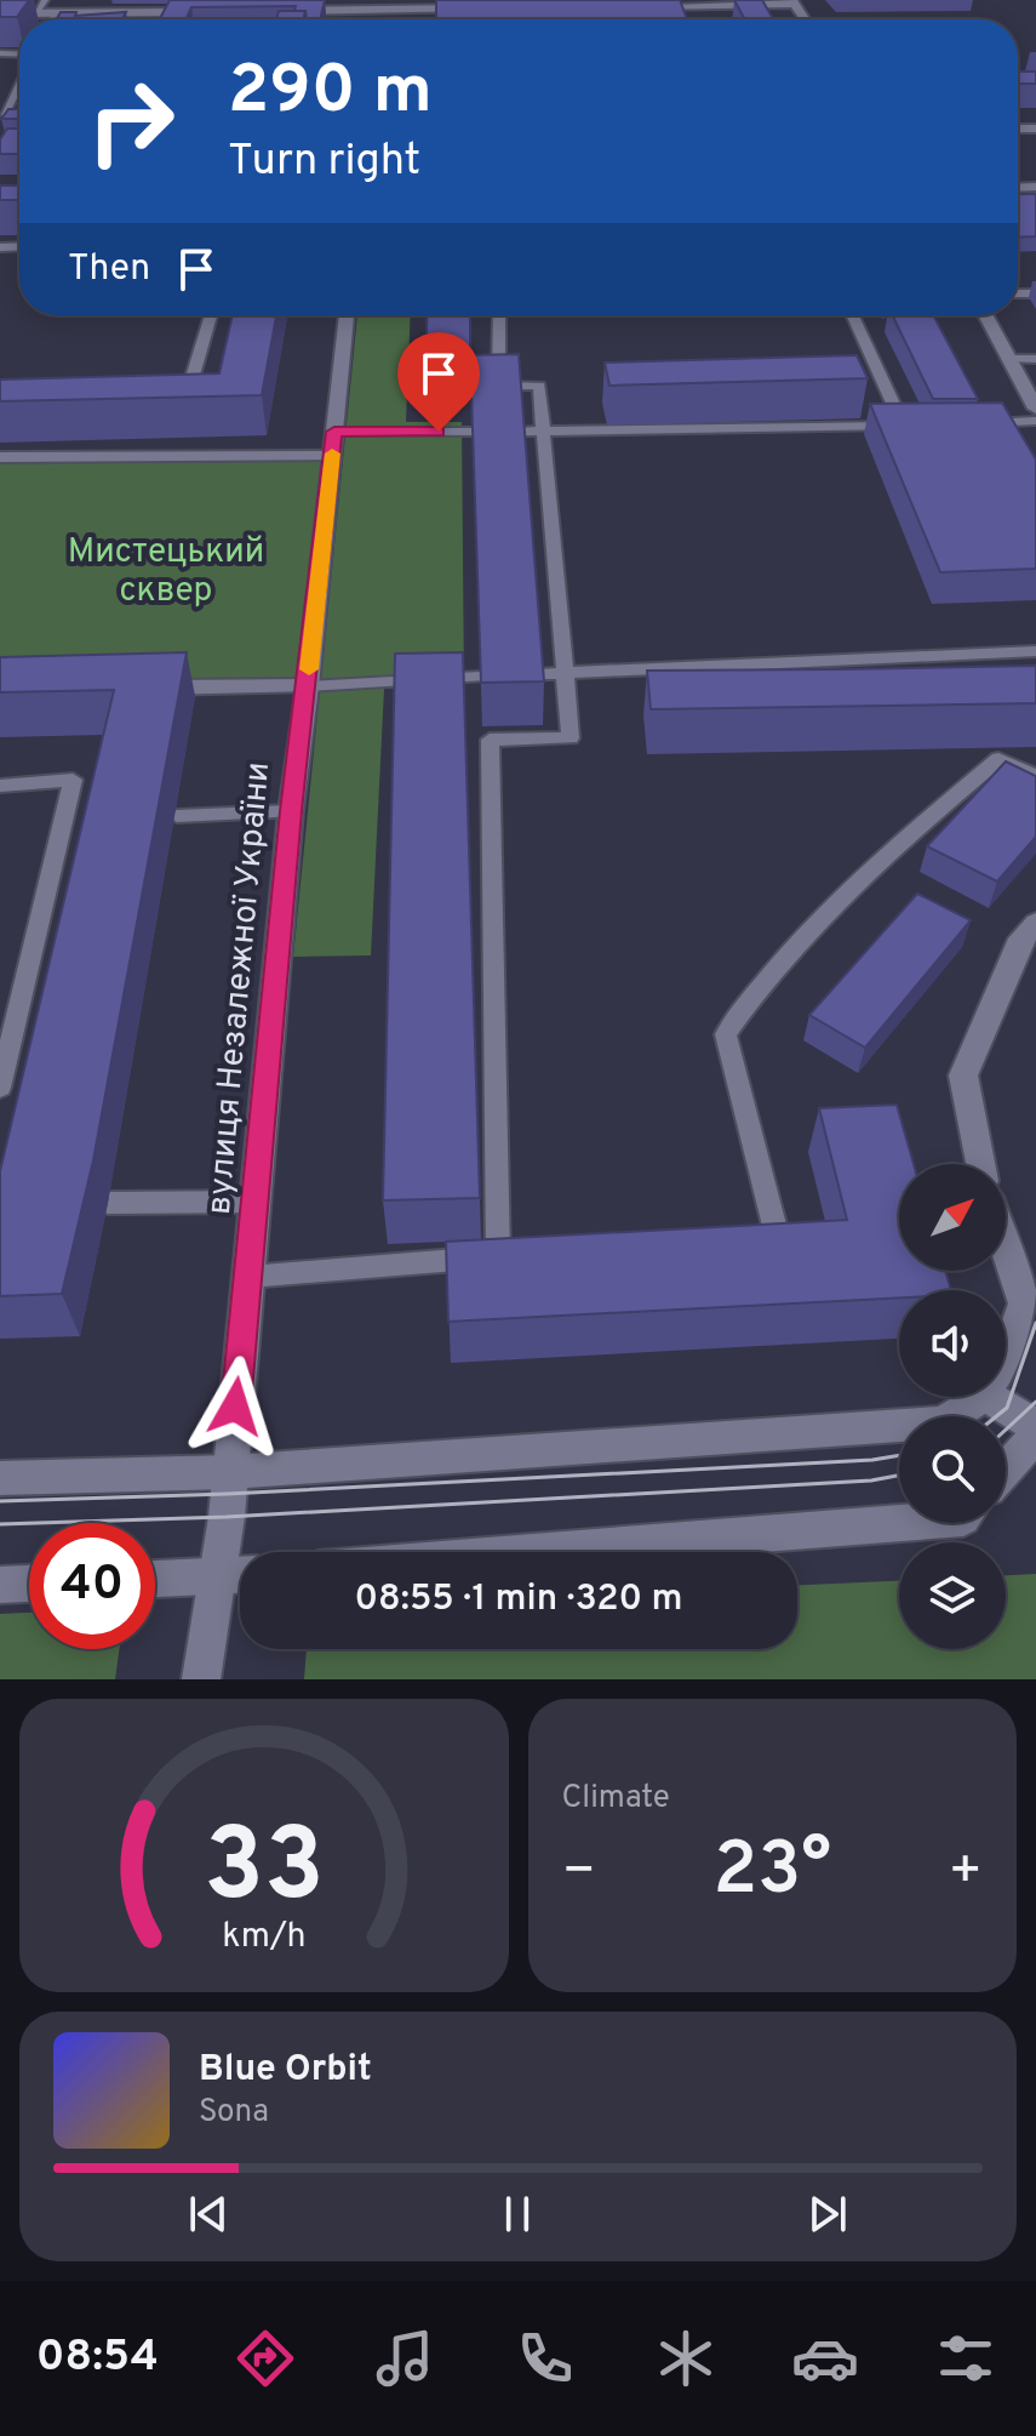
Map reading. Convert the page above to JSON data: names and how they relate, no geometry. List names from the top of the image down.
{
  "streets": {
    "street": ["вулиця Незалежної України"]
  },
  "parks": ["Мистецький сквер"],
  "north": "top right",
  "page": {
    "turn": ["290 m", "Turn right"],
    "then": "Then",
    "limit": "40",
    "trip": "08:55 · 1 min · 320 m",
    "tile": "Climate",
    "heat": ["−", "23°", "+"],
    "song": ["Blue Orbit", "Sona"],
    "tabs": "08:54",
    "gauge": ["33", "km/h"]
  }
}
